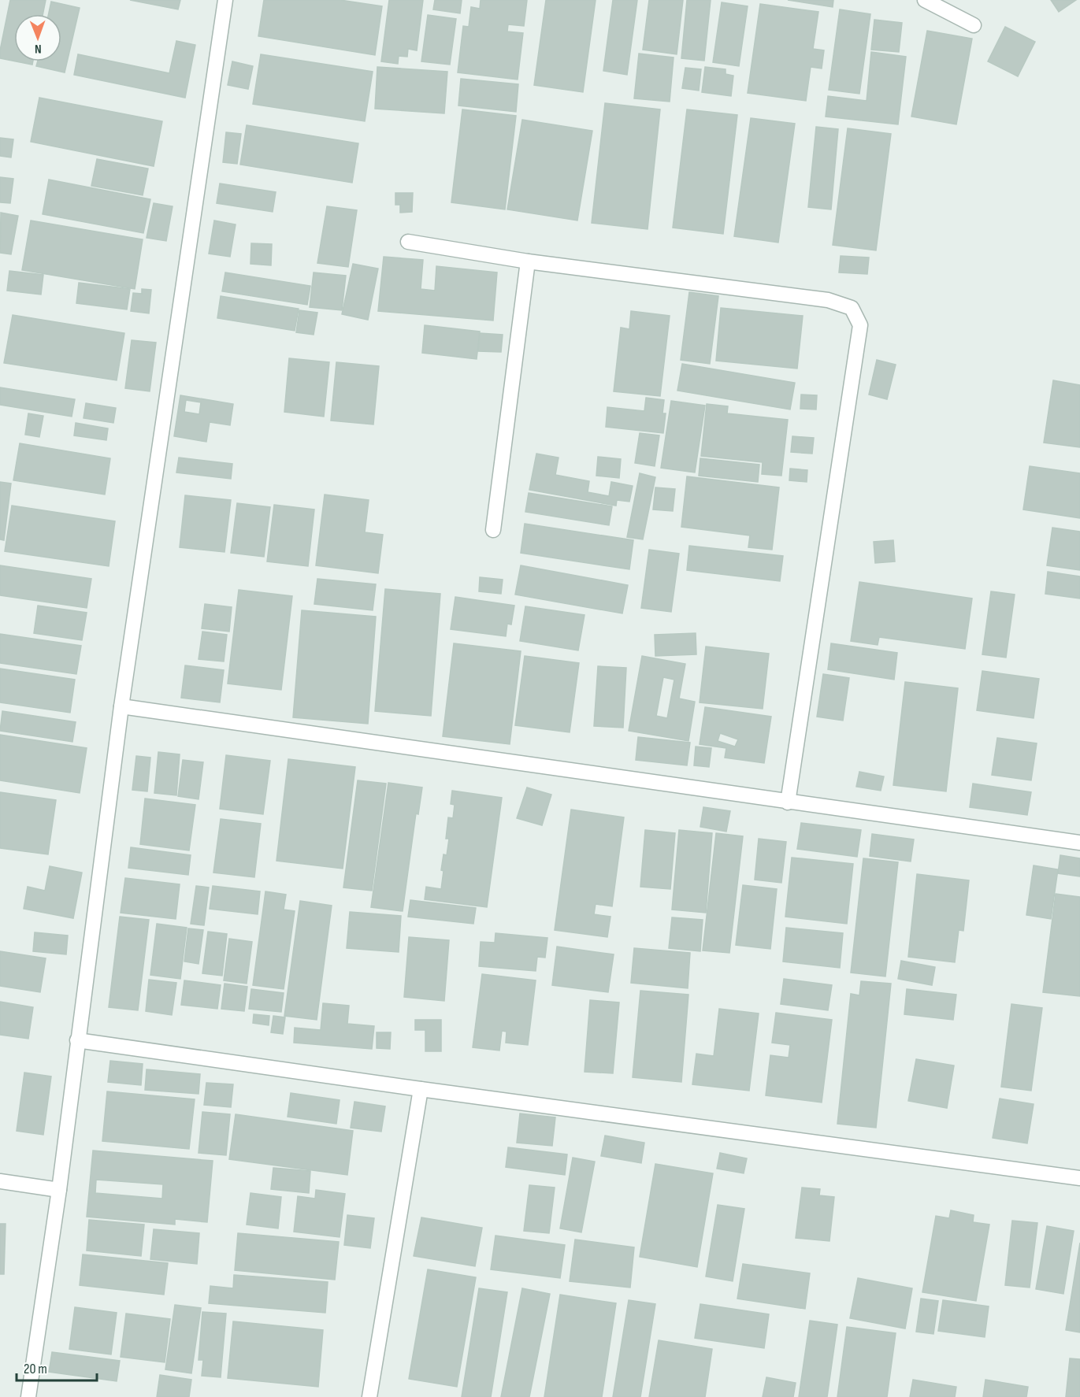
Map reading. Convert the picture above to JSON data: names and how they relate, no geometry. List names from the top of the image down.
{
  "scale_bar": "20 m",
  "north": "bottom"
}
